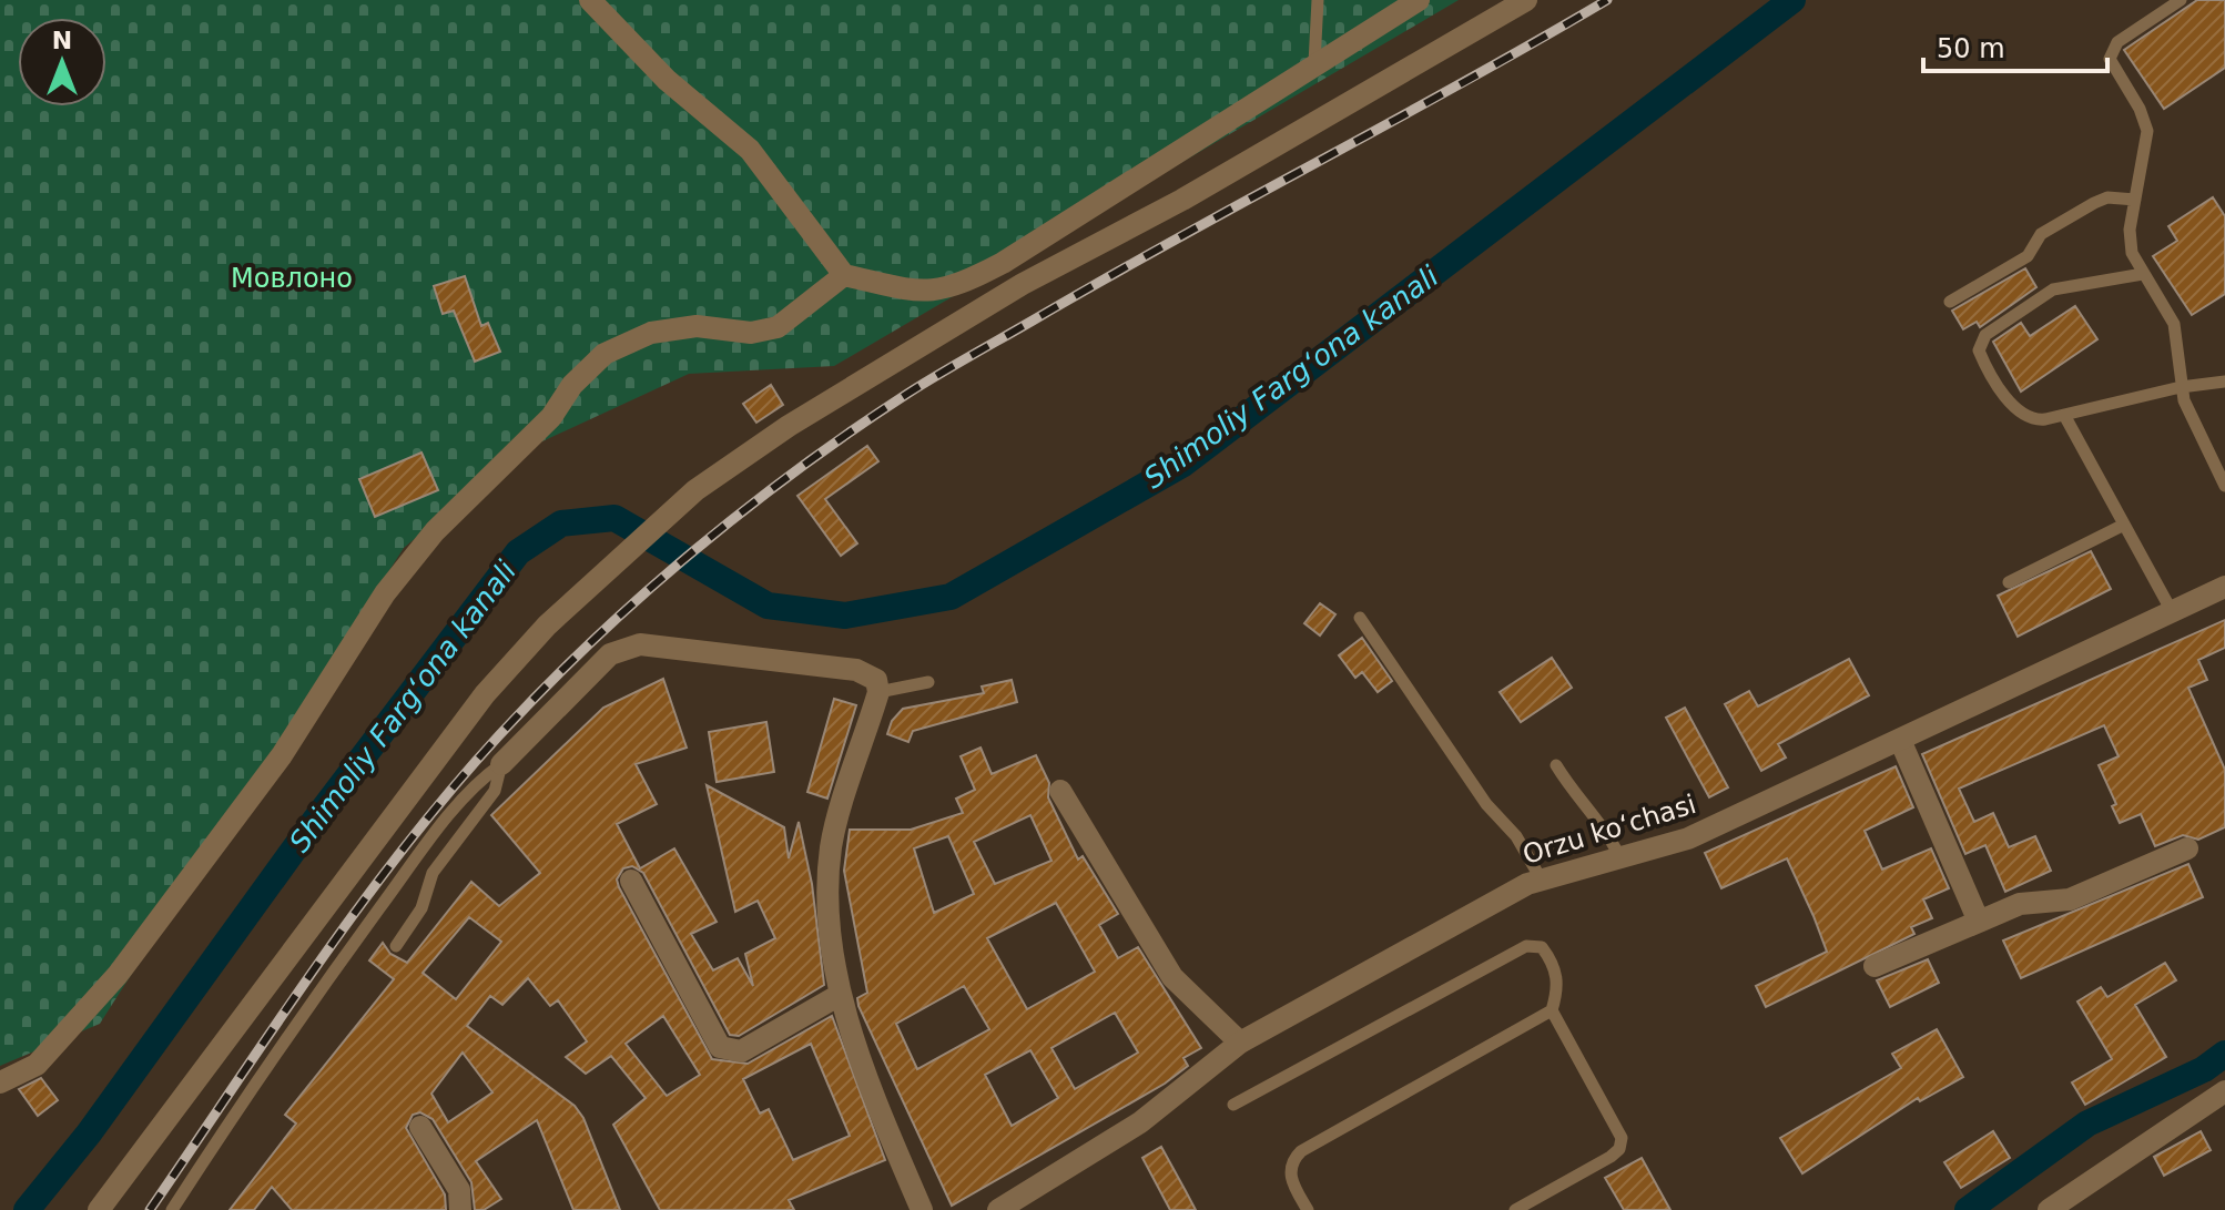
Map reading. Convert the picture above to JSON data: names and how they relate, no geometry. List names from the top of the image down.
{
  "streets": {
    "street": ["Orzu koʻchasi"]
  },
  "water": ["Shimoliy Fargʻona kanali"],
  "parks": ["Мовлоно"],
  "scale_bar": "50 m",
  "north": "top"
}
